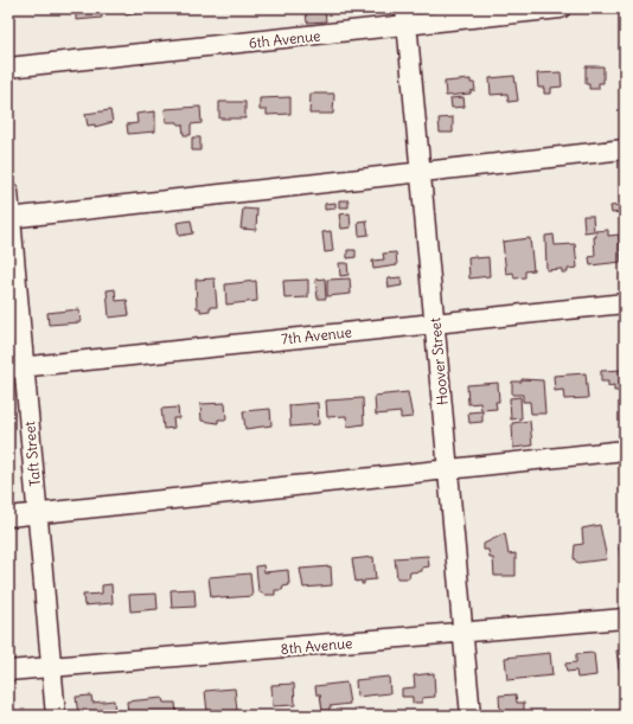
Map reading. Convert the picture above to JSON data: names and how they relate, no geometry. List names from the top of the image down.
{
  "streets": {
    "street": [
      "6th Avenue",
      "7th Avenue",
      "Hoover Street",
      "Taft Street",
      "8th Avenue"
    ]
  },
  "crossings": [
    ["6th Avenue", "Hoover Street"],
    ["7th Avenue", "Hoover Street"],
    ["7th Avenue", "Taft Street"],
    ["Hoover Street", "8th Avenue"],
    ["Taft Street", "8th Avenue"]
  ]
}
